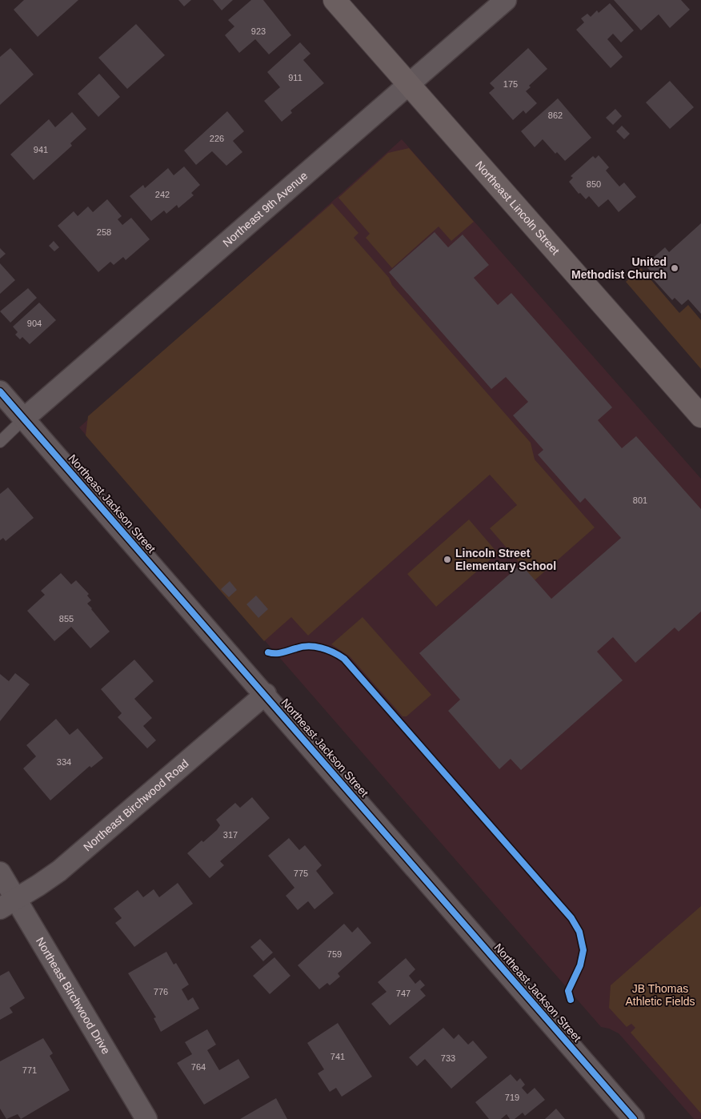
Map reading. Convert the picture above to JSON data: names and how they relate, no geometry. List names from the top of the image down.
{
  "streets": {
    "street": [
      "Northeast Lincoln Street",
      "Northeast 9th Avenue",
      "Northeast Jackson Street",
      "Northeast Birchwood Road",
      "Northeast Birchwood Drive"
    ]
  },
  "crossings": [
    ["Northeast Lincoln Street", "Northeast 9th Avenue"],
    ["Northeast 9th Avenue", "Northeast Jackson Street"],
    ["Northeast Jackson Street", "Northeast Birchwood Road"],
    ["Northeast Birchwood Road", "Northeast Birchwood Drive"]
  ],
  "parks": ["JB Thomas Athletic Fields"],
  "places": ["United Methodist Church", "Lincoln Street Elementary School"],
  "house_numbers": [
    "923",
    "911",
    "175",
    "862",
    "226",
    "941",
    "850",
    "242",
    "258",
    "904",
    "801",
    "855",
    "334",
    "317",
    "775",
    "759",
    "776",
    "747",
    "741",
    "733",
    "764",
    "771",
    "719"
  ]
}
